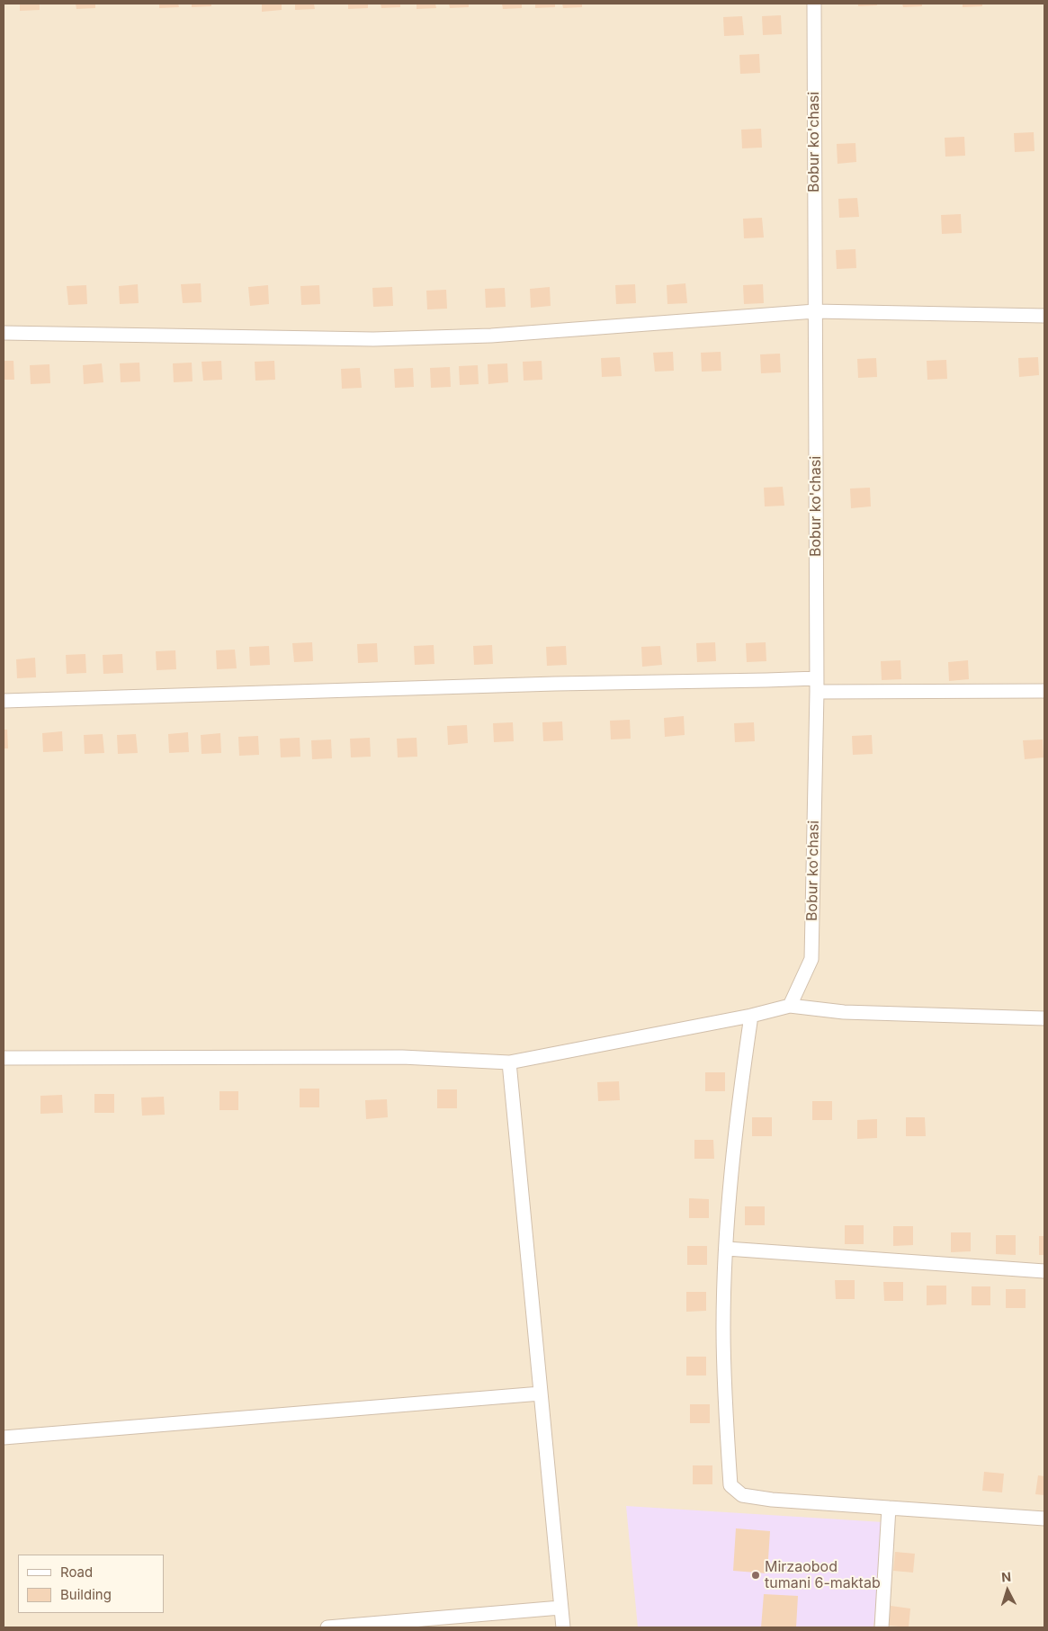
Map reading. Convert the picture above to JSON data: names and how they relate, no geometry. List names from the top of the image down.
{
  "streets": {
    "street": ["Bobur ko'chasi"]
  },
  "places": ["Mirzaobod tumani 6-maktab"],
  "legend": ["Road", "Building"],
  "north": "top"
}
